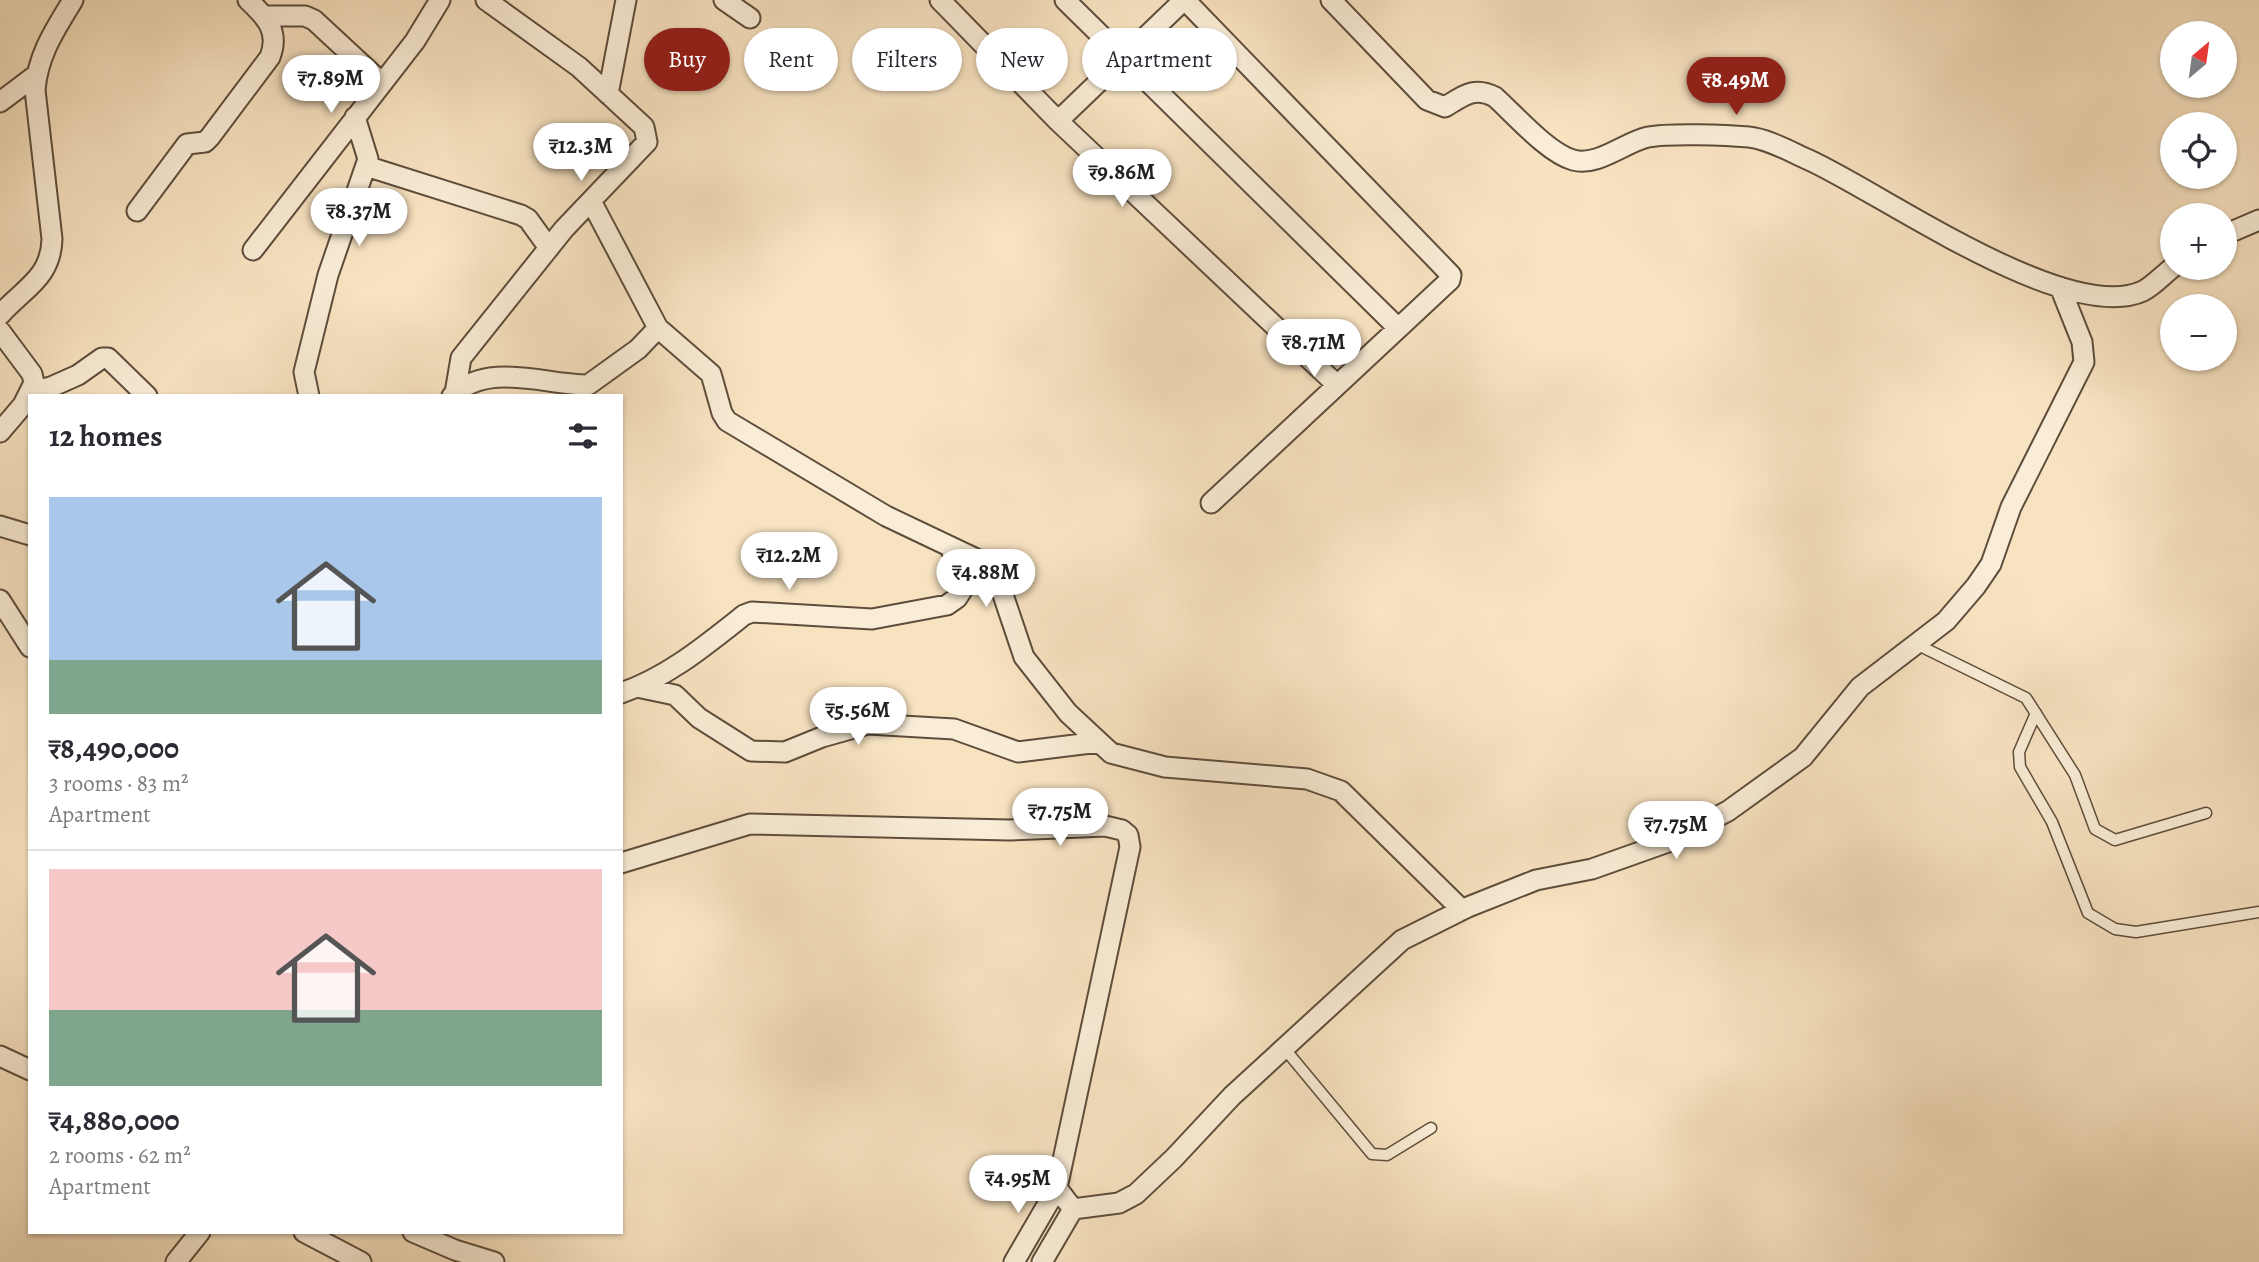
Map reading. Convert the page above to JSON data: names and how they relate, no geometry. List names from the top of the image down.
{
  "north": "top right",
  "page": {
    "map_buttons": ["+", "−"],
    "chip": [
      "Buy",
      "Rent",
      "Filters",
      "New",
      "Apartment"
    ],
    "price": [
      "₹7.89M",
      "₹8.49M",
      "₹12.3M",
      "₹9.86M",
      "₹8.37M",
      "₹8.71M",
      "₹12.2M",
      "₹4.88M",
      "₹5.56M",
      "₹7.75M",
      "₹7.75M",
      "₹4.95M"
    ],
    "heading": "12 homes",
    "list": [
      {
        "name": "₹8,490,000",
        "note": "3 rooms · 83 m² · Apartment"
      },
      {
        "name": "₹4,880,000",
        "note": "2 rooms · 62 m² · Apartment"
      }
    ]
  }
}
